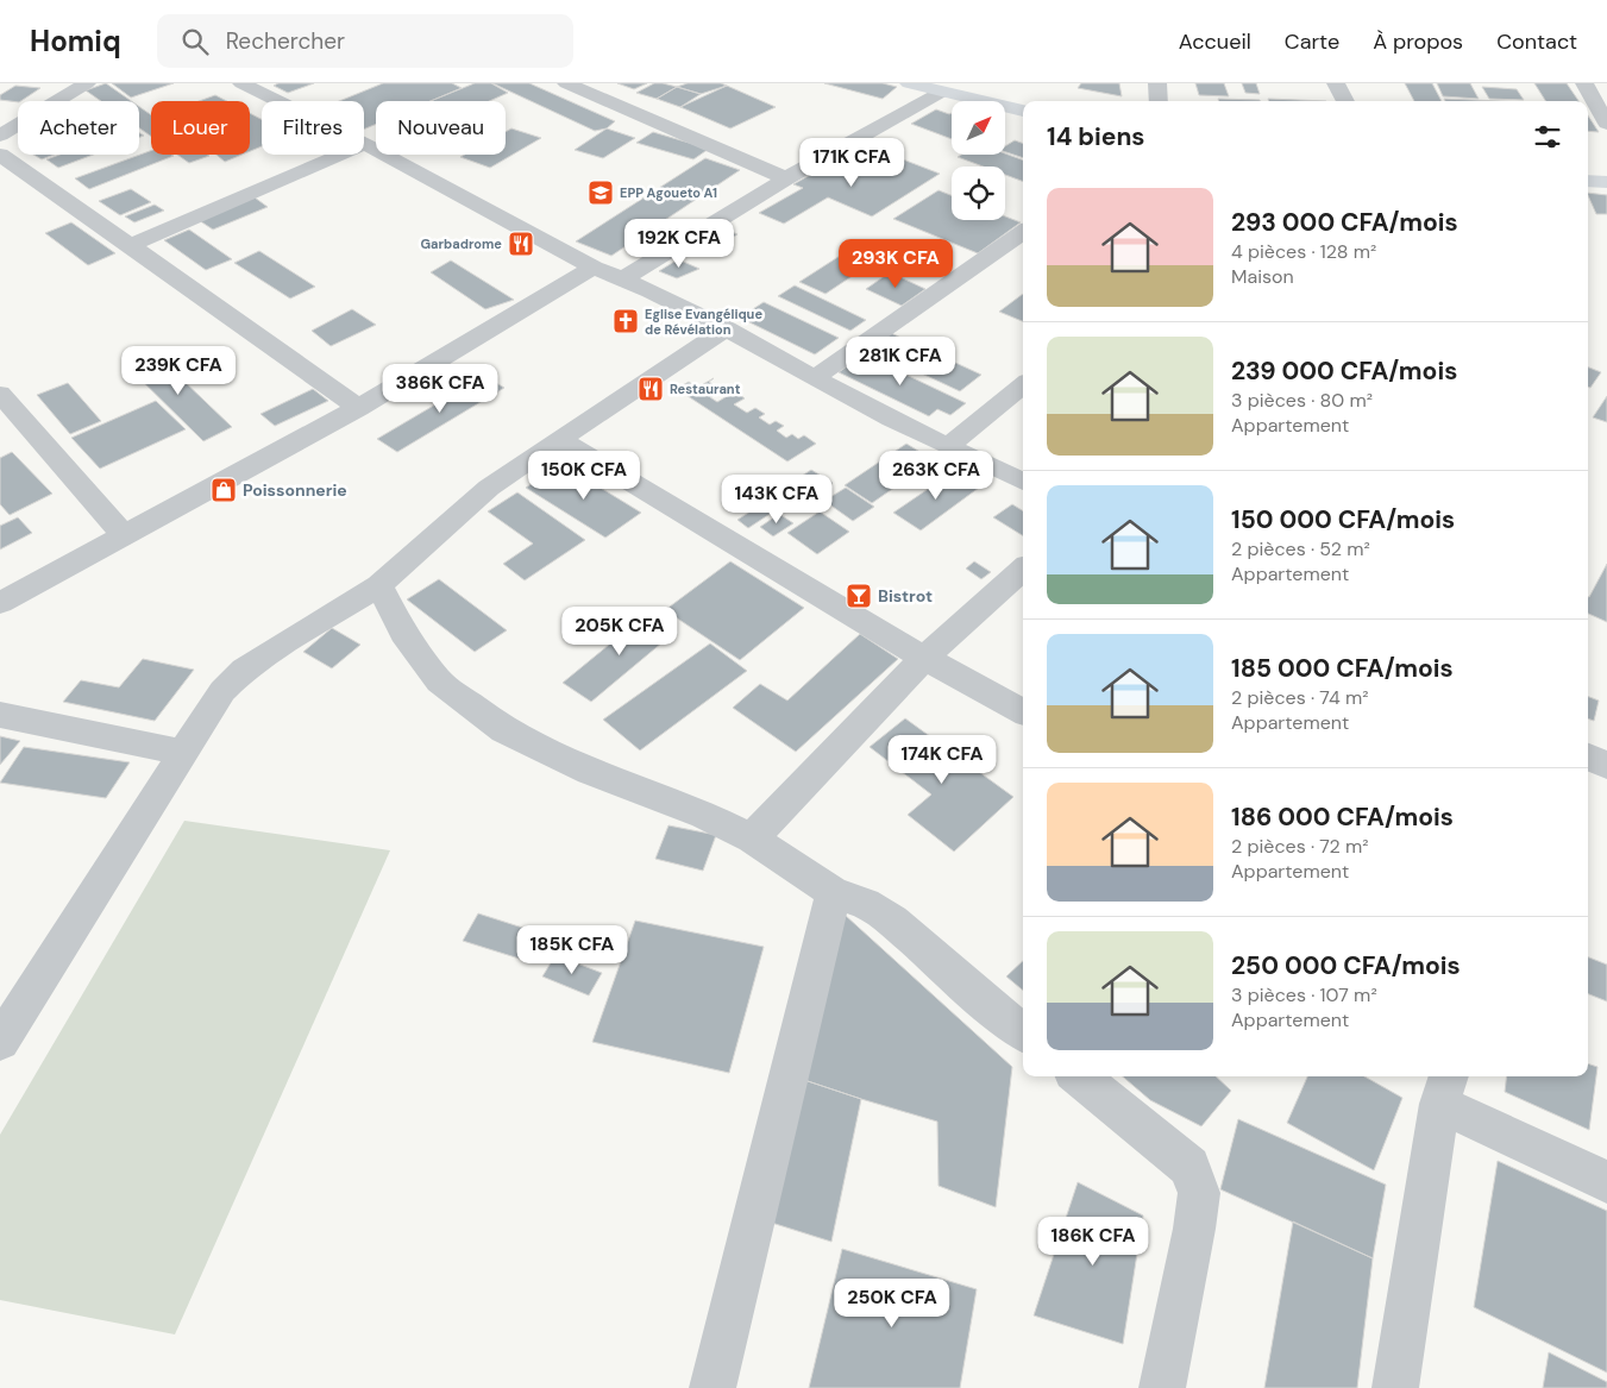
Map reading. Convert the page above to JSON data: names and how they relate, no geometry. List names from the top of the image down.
{
  "places": {
    "school or university": ["EPP Agoueto A1"],
    "restaurant": ["Garbadrome", "Restaurant"],
    "church": ["Eglise Evangélique de Révélation"],
    "shop": ["Poissonnerie"],
    "bar": ["Bistrot"]
  },
  "north": "top right",
  "page": {
    "header": "Homiq",
    "search": "Rechercher",
    "nav": [
      "Accueil",
      "Carte",
      "À propos",
      "Contact"
    ],
    "chip": [
      "Acheter",
      "Louer",
      "Filtres",
      "Nouveau"
    ],
    "heading": "14 biens",
    "price": [
      "171K CFA",
      "192K CFA",
      "293K CFA",
      "281K CFA",
      "239K CFA",
      "386K CFA",
      "150K CFA",
      "263K CFA",
      "143K CFA",
      "205K CFA",
      "174K CFA",
      "185K CFA",
      "186K CFA",
      "250K CFA"
    ],
    "list": [
      {
        "name": "293 000 CFA/mois",
        "note": "4 pièces · 128 m² · Maison"
      },
      {
        "name": "239 000 CFA/mois",
        "note": "3 pièces · 80 m² · Appartement"
      },
      {
        "name": "150 000 CFA/mois",
        "note": "2 pièces · 52 m² · Appartement"
      },
      {
        "name": "185 000 CFA/mois",
        "note": "2 pièces · 74 m² · Appartement"
      },
      {
        "name": "186 000 CFA/mois",
        "note": "2 pièces · 72 m² · Appartement"
      },
      {
        "name": "250 000 CFA/mois",
        "note": "3 pièces · 107 m² · Appartement"
      }
    ]
  }
}
